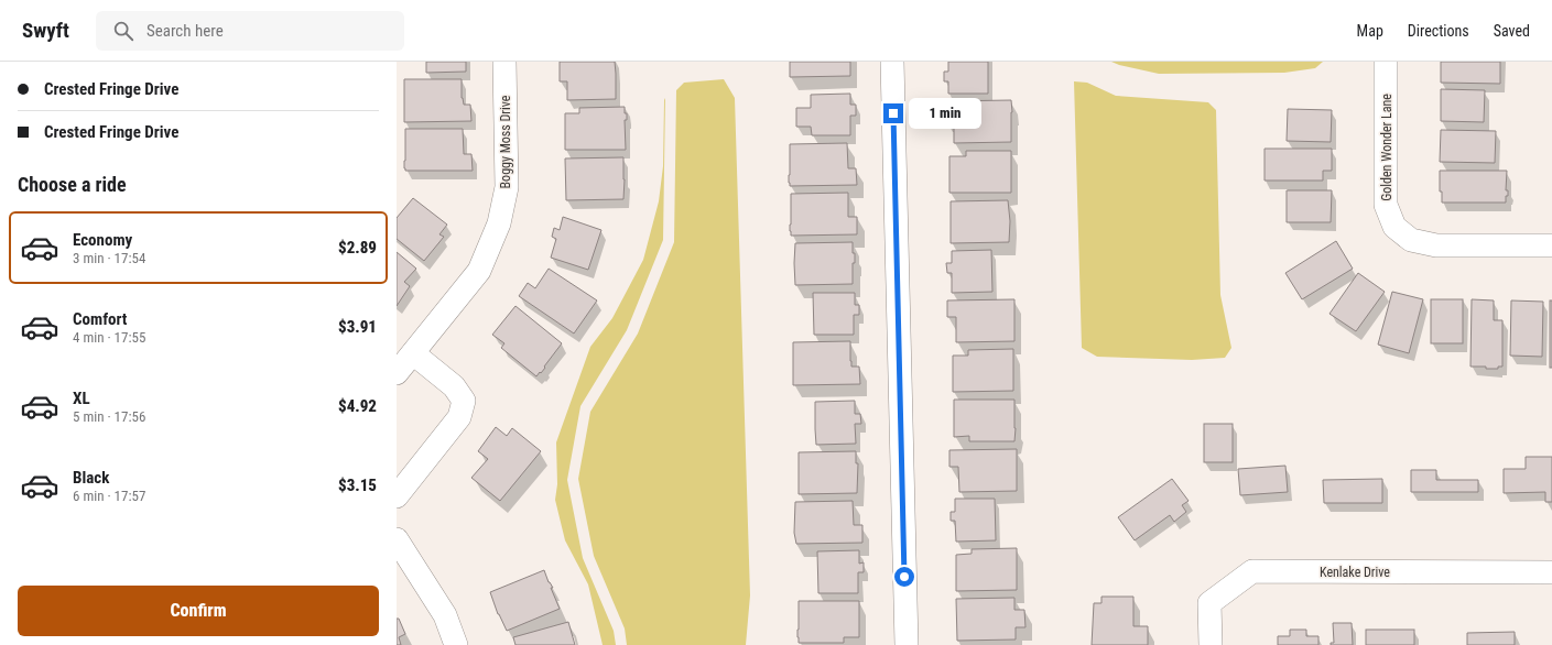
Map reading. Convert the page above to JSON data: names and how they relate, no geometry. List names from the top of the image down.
{
  "streets": {
    "street": ["Boggy Moss Drive", "Golden Wonder Lane", "Kenlake Drive"]
  },
  "page": {
    "header": "Swyft",
    "search": "Search here",
    "nav": ["Map", "Directions", "Saved"],
    "banner": ["Crested Fringe Drive", "Crested Fringe Drive"],
    "bubble": "1 min",
    "heading": "Choose a ride",
    "list": [
      {
        "name": "Economy",
        "note": "3 min · 17:54",
        "value": "$2.89"
      },
      {
        "name": "Comfort",
        "note": "4 min · 17:55",
        "value": "$3.91"
      },
      {
        "name": "XL",
        "note": "5 min · 17:56",
        "value": "$4.92"
      },
      {
        "name": "Black",
        "note": "6 min · 17:57",
        "value": "$3.15"
      }
    ],
    "buttons": "Confirm"
  }
}
